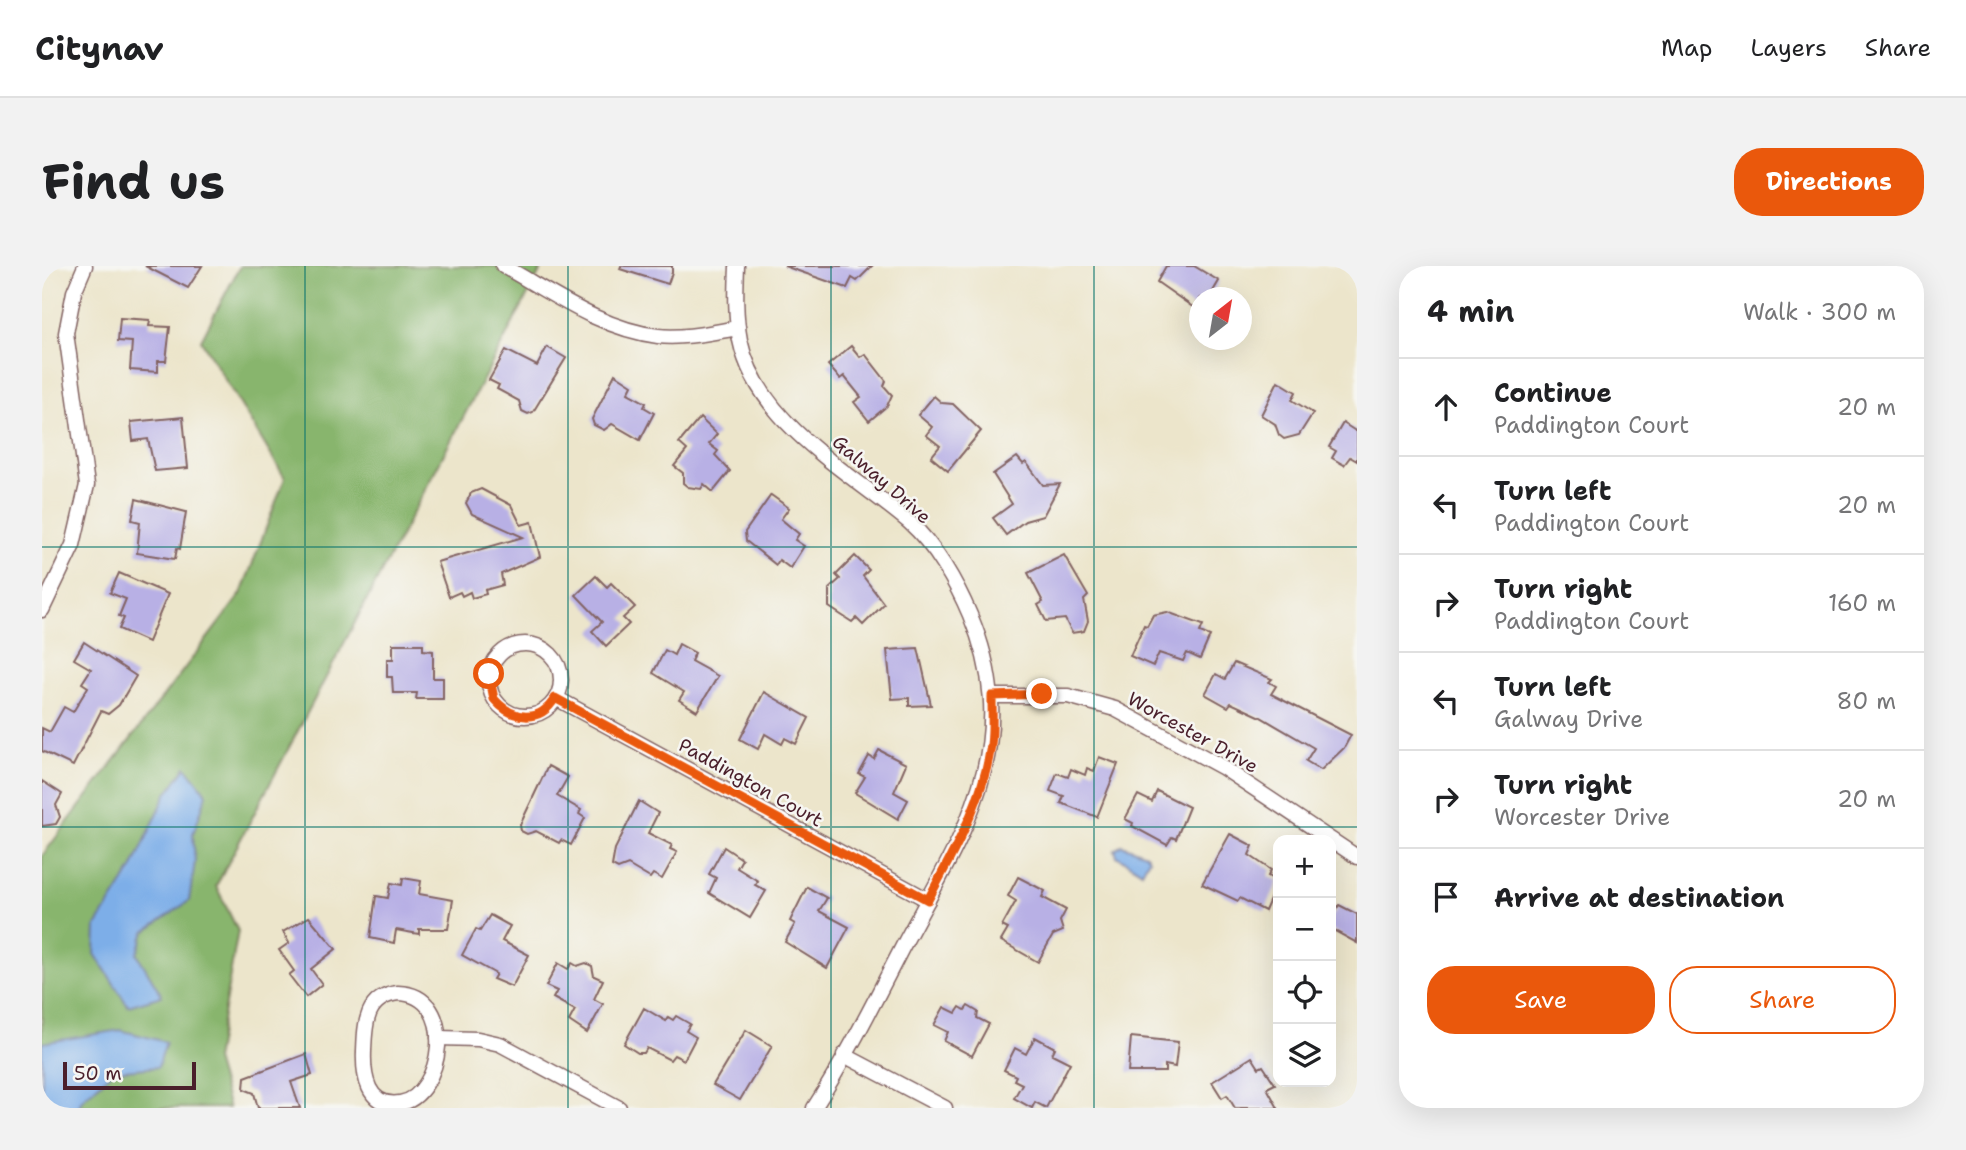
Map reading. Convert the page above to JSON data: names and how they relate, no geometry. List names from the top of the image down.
{
  "streets": {
    "street": ["Galway Drive", "Worcester Drive", "Paddington Court"]
  },
  "crossings": [
    ["Galway Drive", "Worcester Drive"],
    ["Galway Drive", "Paddington Court"]
  ],
  "scale_bar": "50 m",
  "north": "top right",
  "page": {
    "header": "Citynav",
    "nav": ["Map", "Layers", "Share"],
    "buttons": [
      "Directions",
      ["Save", "Share"]
    ],
    "title": "Find us",
    "heading": ["4 min", "Walk · 300 m"],
    "list": [
      ["Continue", "Paddington Court", "20 m"],
      ["Turn left", "Paddington Court", "20 m"],
      ["Turn right", "Paddington Court", "160 m"],
      ["Turn left", "Galway Drive", "80 m"],
      ["Turn right", "Worcester Drive", "20 m"],
      "Arrive at destination"
    ],
    "map_buttons": ["+", "−"],
    "scale": "50 m"
  }
}
